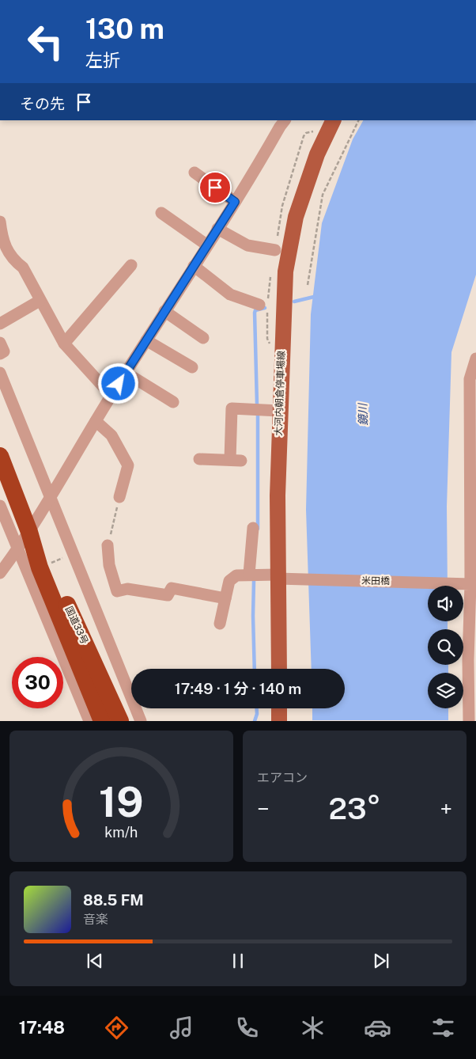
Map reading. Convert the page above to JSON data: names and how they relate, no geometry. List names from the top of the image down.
{
  "streets": {
    "highway": ["国道33号"],
    "main road": ["大河内朝倉停車場線"],
    "street": ["米田橋"]
  },
  "crossings": [
    ["大河内朝倉停車場線", "米田橋"]
  ],
  "water": ["鏡川"],
  "page": {
    "turn": ["130 m", "左折"],
    "then": "その先",
    "limit": "30",
    "trip": "17:49 · 1 分 · 140 m",
    "tile": "エアコン",
    "heat": ["−", "23°", "+"],
    "song": ["88.5 FM", "音楽"],
    "tabs": "17:48",
    "gauge": ["19", "km/h"]
  }
}
